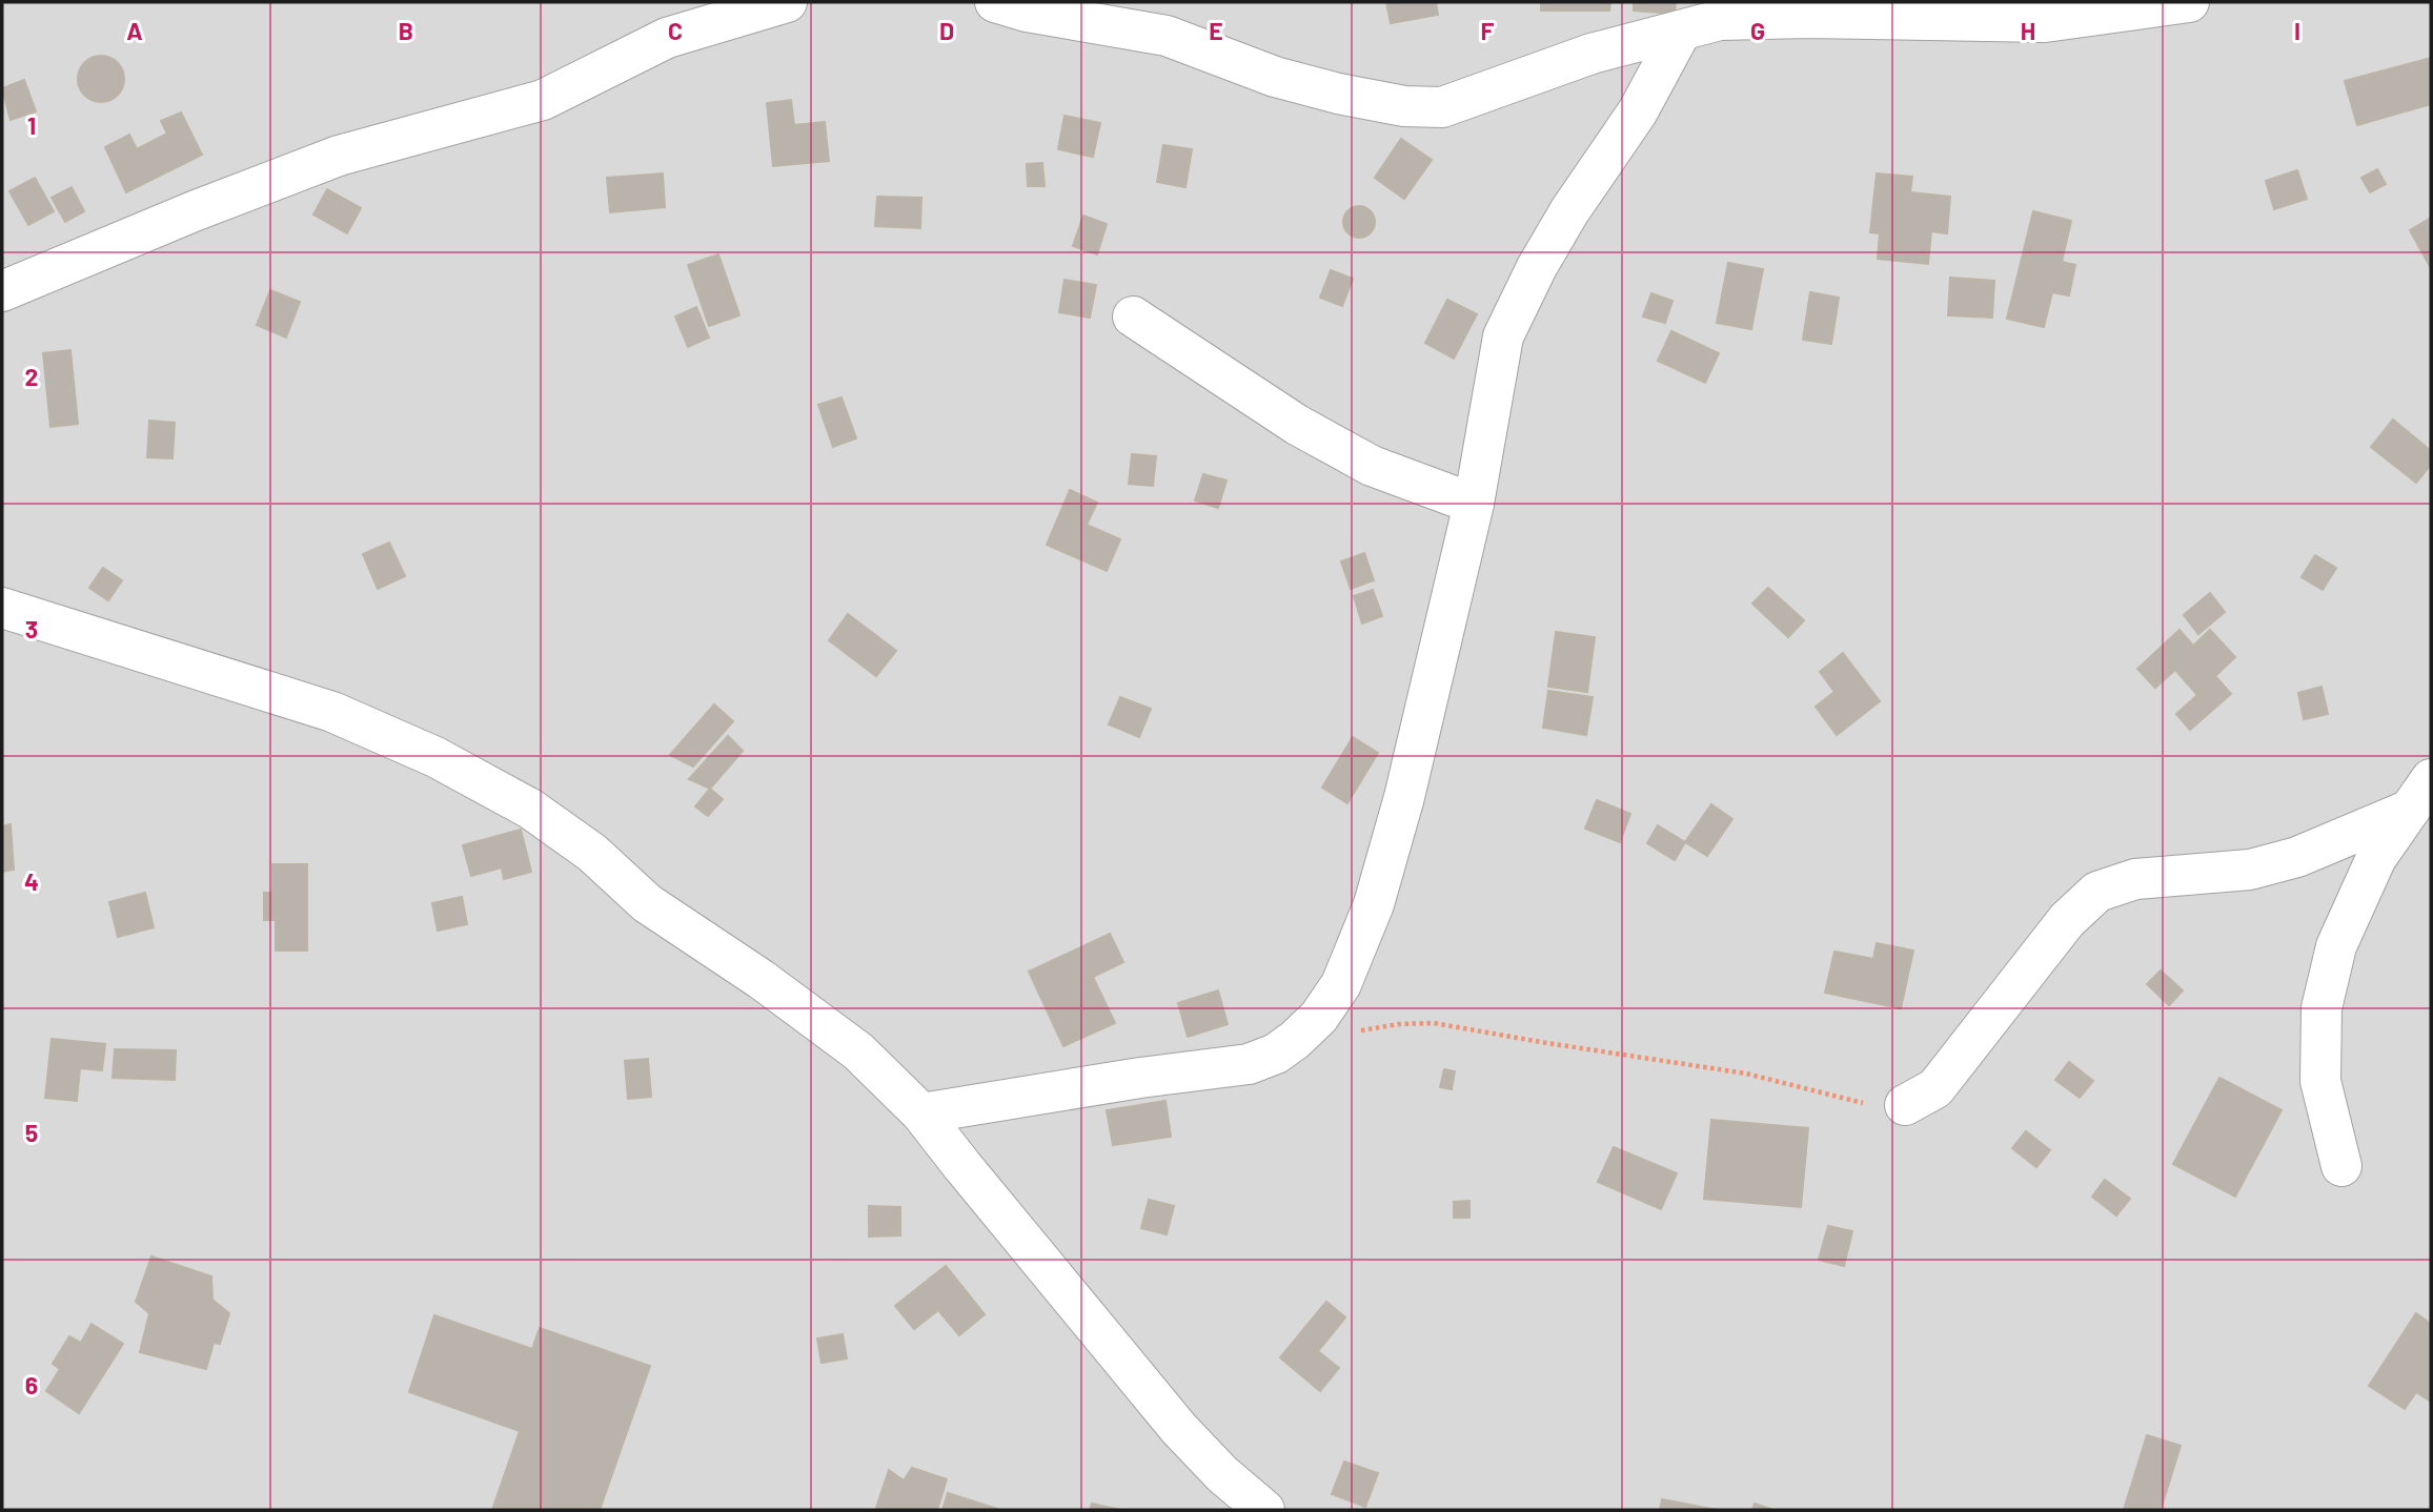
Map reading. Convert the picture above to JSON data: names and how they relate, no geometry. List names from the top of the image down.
{
  "grid": {
    "columns": [
      "A",
      "B",
      "C",
      "D",
      "E",
      "F",
      "G",
      "H",
      "I"
    ],
    "rows": [
      "1",
      "2",
      "3",
      "4",
      "5",
      "6"
    ]
  }
}
